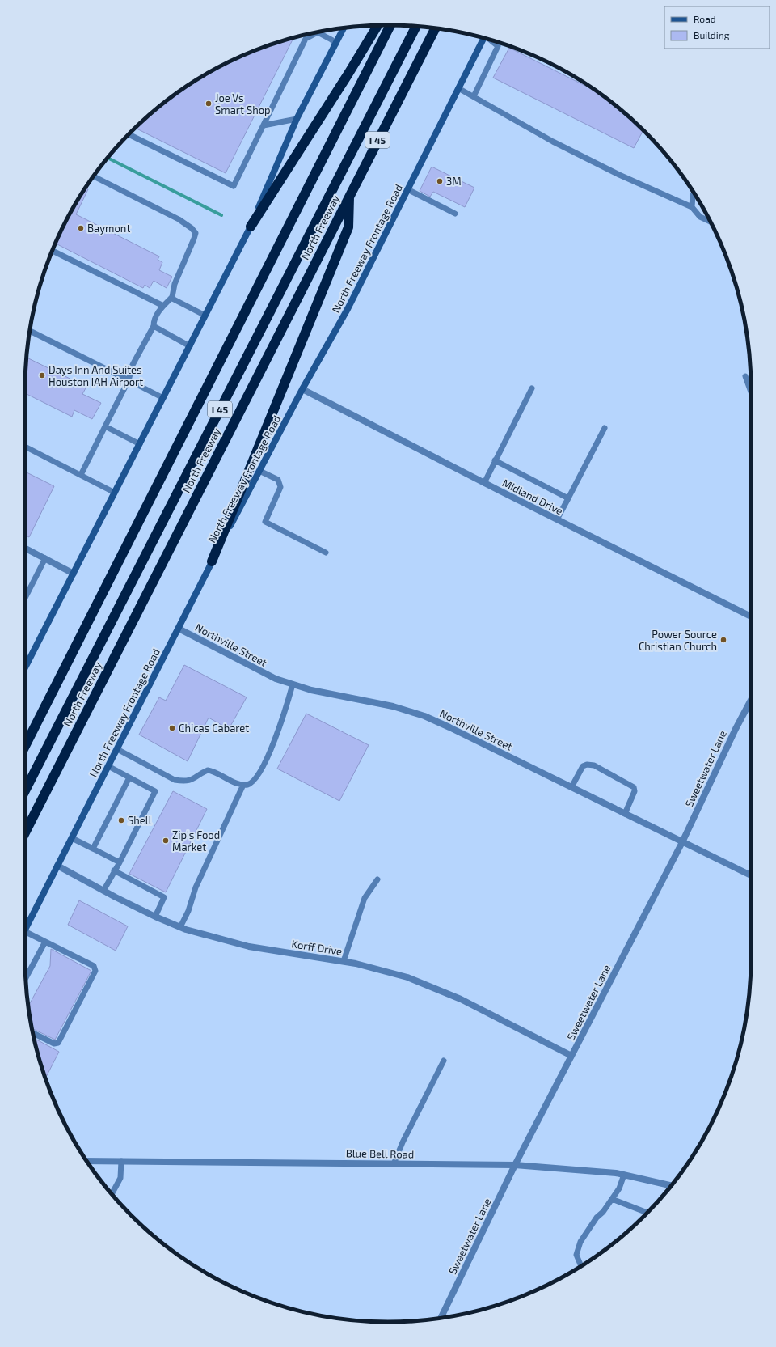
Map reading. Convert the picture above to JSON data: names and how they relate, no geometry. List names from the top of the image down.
{
  "streets": {
    "highway": ["I 45", "North Freeway"],
    "main road": ["North Freeway Frontage Road"],
    "street": [
      "Midland Drive",
      "Northville Street",
      "Sweetwater Lane",
      "Korff Drive",
      "Blue Bell Road"
    ]
  },
  "crossings": [
    ["North Freeway Frontage Road", "Midland Drive"],
    ["North Freeway Frontage Road", "Northville Street"],
    ["North Freeway Frontage Road", "Korff Drive"],
    ["Northville Street", "Sweetwater Lane"],
    ["Sweetwater Lane", "Korff Drive"],
    ["Sweetwater Lane", "Blue Bell Road"]
  ],
  "places": [
    "Joe Vs Smart Shop",
    "3M",
    "Baymont",
    "Days Inn And Suites Houston IAH Airport",
    "Power Source Christian Church",
    "Chicas Cabaret",
    "Shell",
    "Zip's Food Market"
  ],
  "legend": ["Road", "Building"]
}
